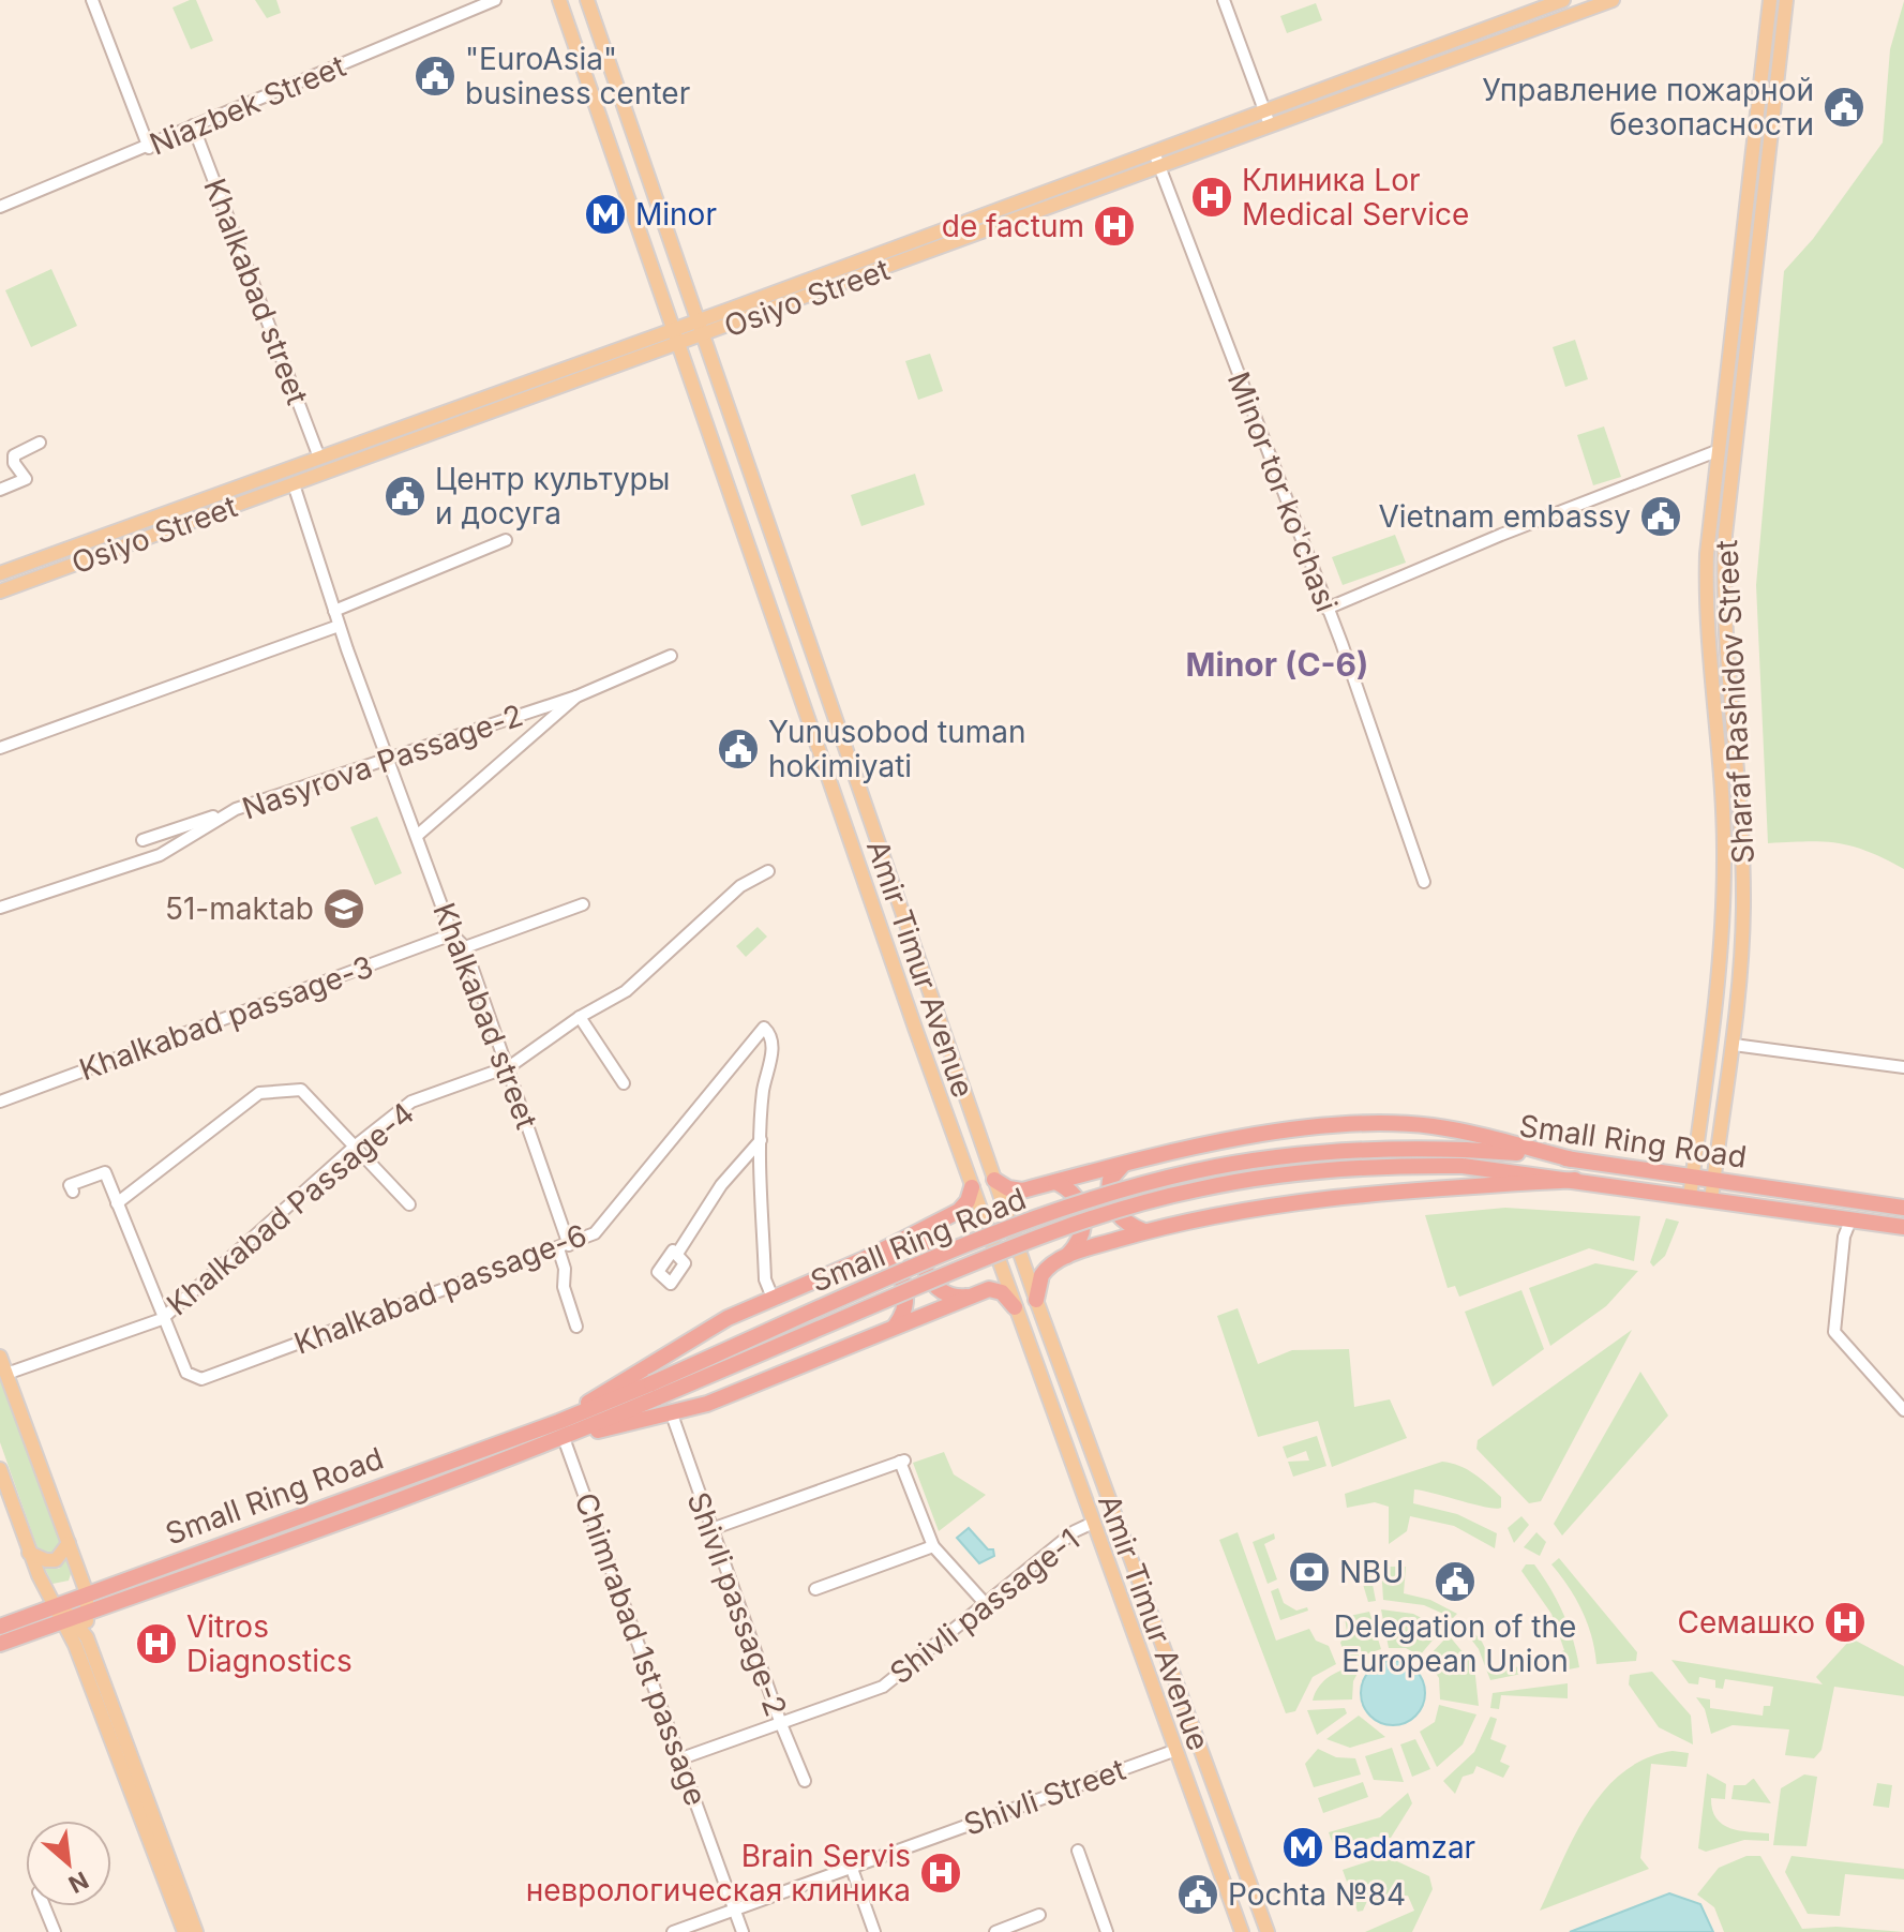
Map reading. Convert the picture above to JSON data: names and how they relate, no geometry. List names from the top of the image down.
{
  "streets": {
    "highway": ["Small Ring Road"],
    "main road": ["Osiyo Street", "Sharaf Rashidov Street", "Amir Timur Avenue"],
    "street": [
      "Niazbek Street",
      "Khalkabad street",
      "Minor tor ko'chasi",
      "Nasyrova Passage-2",
      "Khalkabad passage-3",
      "Khalkabad Passage-4",
      "Khalkabad passage-6",
      "Shivli passage-2",
      "Shivli passage-1",
      "Chimrabad 1st passage",
      "Shivli Street"
    ]
  },
  "crossings": [
    ["Niazbek Street", "Khalkabad street"],
    ["Khalkabad street", "Osiyo Street"],
    ["Khalkabad street", "Nasyrova Passage-2"],
    ["Khalkabad street", "Khalkabad passage-3"],
    ["Khalkabad street", "Khalkabad Passage-4"],
    ["Khalkabad street", "Khalkabad passage-6"],
    ["Osiyo Street", "Minor tor ko'chasi"],
    ["Osiyo Street", "Amir Timur Avenue"],
    ["Sharaf Rashidov Street", "Small Ring Road"],
    ["Amir Timur Avenue", "Shivli passage-1"],
    ["Amir Timur Avenue", "Shivli Street"],
    ["Small Ring Road", "Chimrabad 1st passage"],
    ["Khalkabad Passage-4", "Khalkabad passage-6"],
    ["Shivli passage-2", "Shivli passage-1"],
    ["Shivli passage-1", "Chimrabad 1st passage"],
    ["Chimrabad 1st passage", "Shivli Street"]
  ],
  "districts": ["Minor (C-6)"],
  "places": {
    "public building": [
      "\"EuroAsia\" business center",
      "Управление пожарной безопасности",
      "Центр культуры и досуга",
      "Vietnam embassy",
      "Yunusobod tuman hokimiyati",
      "Delegation of the European Union",
      "Pochta №84"
    ],
    "hospital": [
      "Клиника Lor Medical Service",
      "de factum",
      "Семашко",
      "Vitros Diagnostics",
      "Brain Servis неврологическая клиника"
    ],
    "metro station": ["Minor", "Badamzar"],
    "school or university": ["51-maktab"],
    "bank": ["NBU"]
  },
  "north": "bottom right"
}
